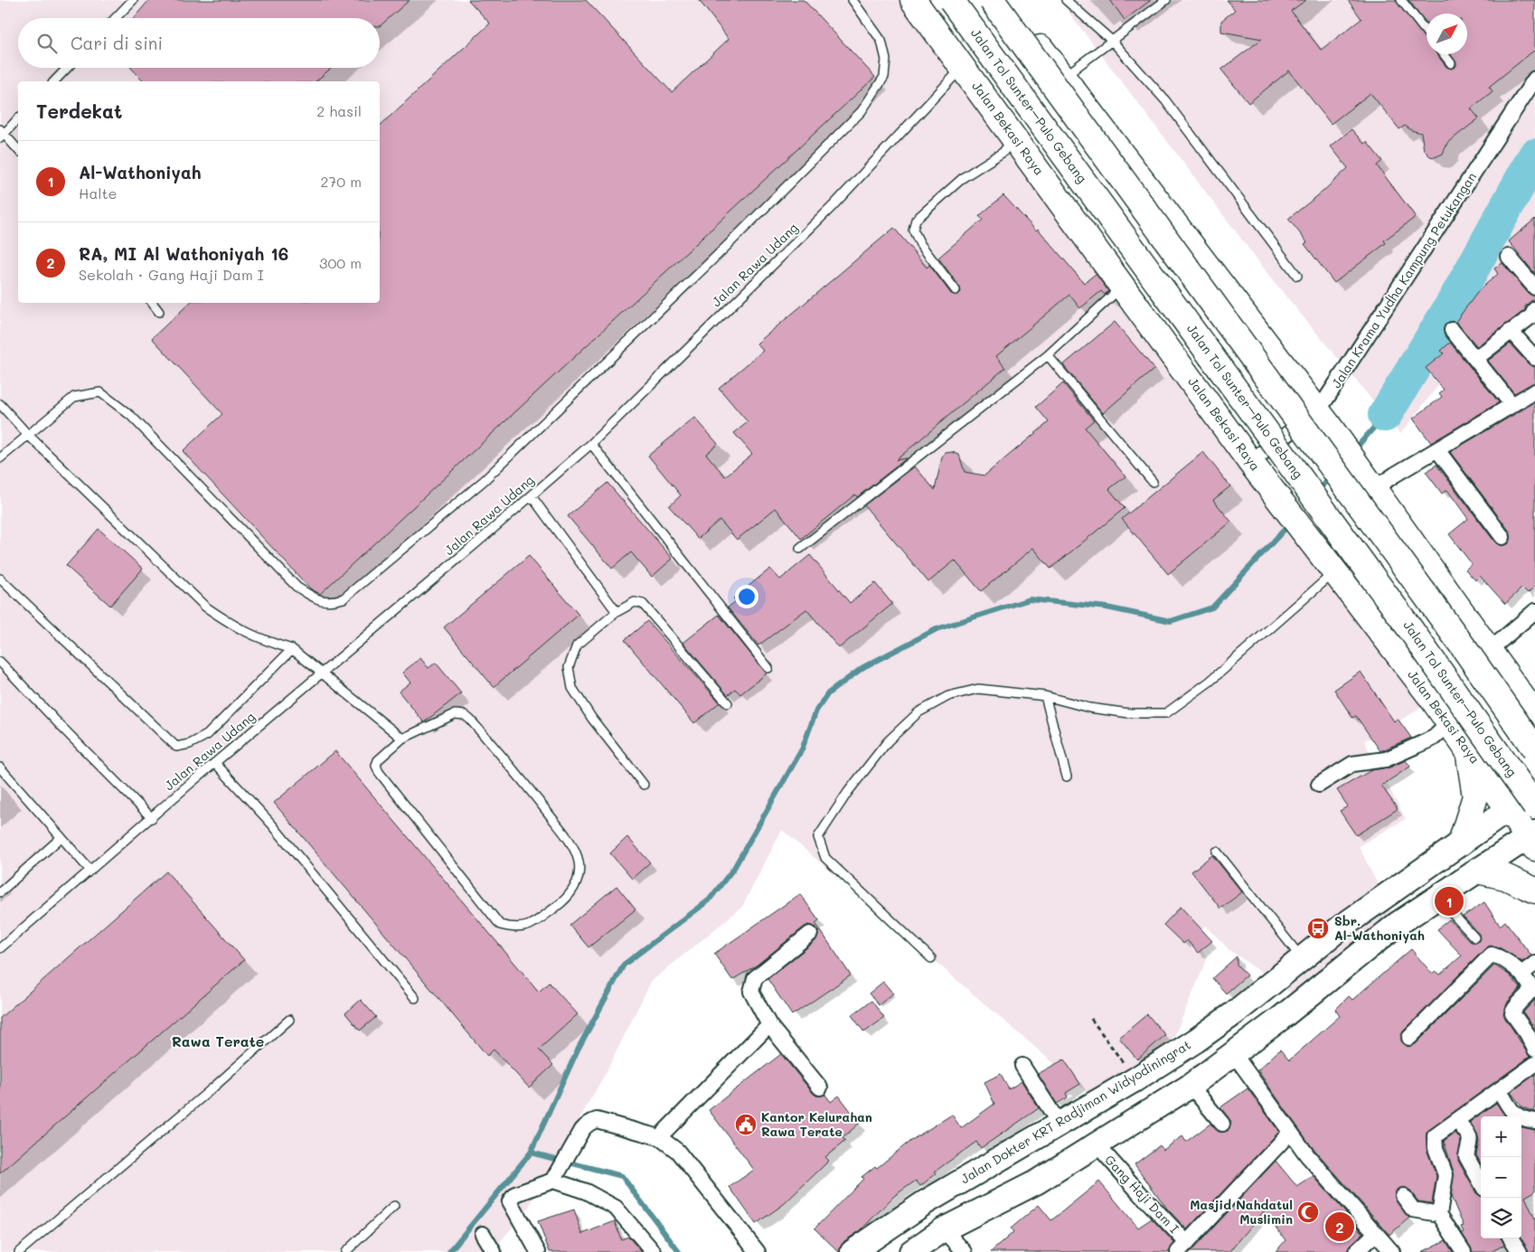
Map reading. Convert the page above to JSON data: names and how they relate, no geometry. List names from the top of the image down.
{
  "streets": {
    "highway": ["Jalan Tol Sunter–Pulo Gebang", "Jalan Bekasi Raya"],
    "main road": ["Jalan Dokter KRT Radjiman Widyodiningrat"],
    "street": ["Jalan Krama Yudha Kampung Petukangan", "Gang Haji Dam I"],
    "lane": ["Jalan Rawa Udang"]
  },
  "crossings": [
    ["Jalan Bekasi Raya", "Jalan Rawa Udang"],
    ["Jalan Bekasi Raya", "Jalan Krama Yudha Kampung Petukangan"],
    ["Jalan Bekasi Raya", "Jalan Dokter KRT Radjiman Widyodiningrat"]
  ],
  "districts": ["Rawa Terate"],
  "places": {
    "bus stop": ["Sbr. Al-Wathoniyah"],
    "public building": ["Kantor Kelurahan Rawa Terate"],
    "mosque": ["Masjid Nahdatul Muslimin"]
  },
  "north": "top right",
  "page": {
    "search": "Cari di sini",
    "heading": ["Terdekat", "2 hasil"],
    "list": [
      {
        "mark": "1",
        "name": "Al-Wathoniyah",
        "note": "Halte",
        "value": "270 m"
      },
      {
        "mark": "2",
        "name": "RA, MI Al Wathoniyah 16",
        "note": "Sekolah · Gang Haji Dam I",
        "value": "300 m"
      }
    ],
    "pins": ["1", "2"],
    "map_buttons": ["+", "−"]
  }
}
